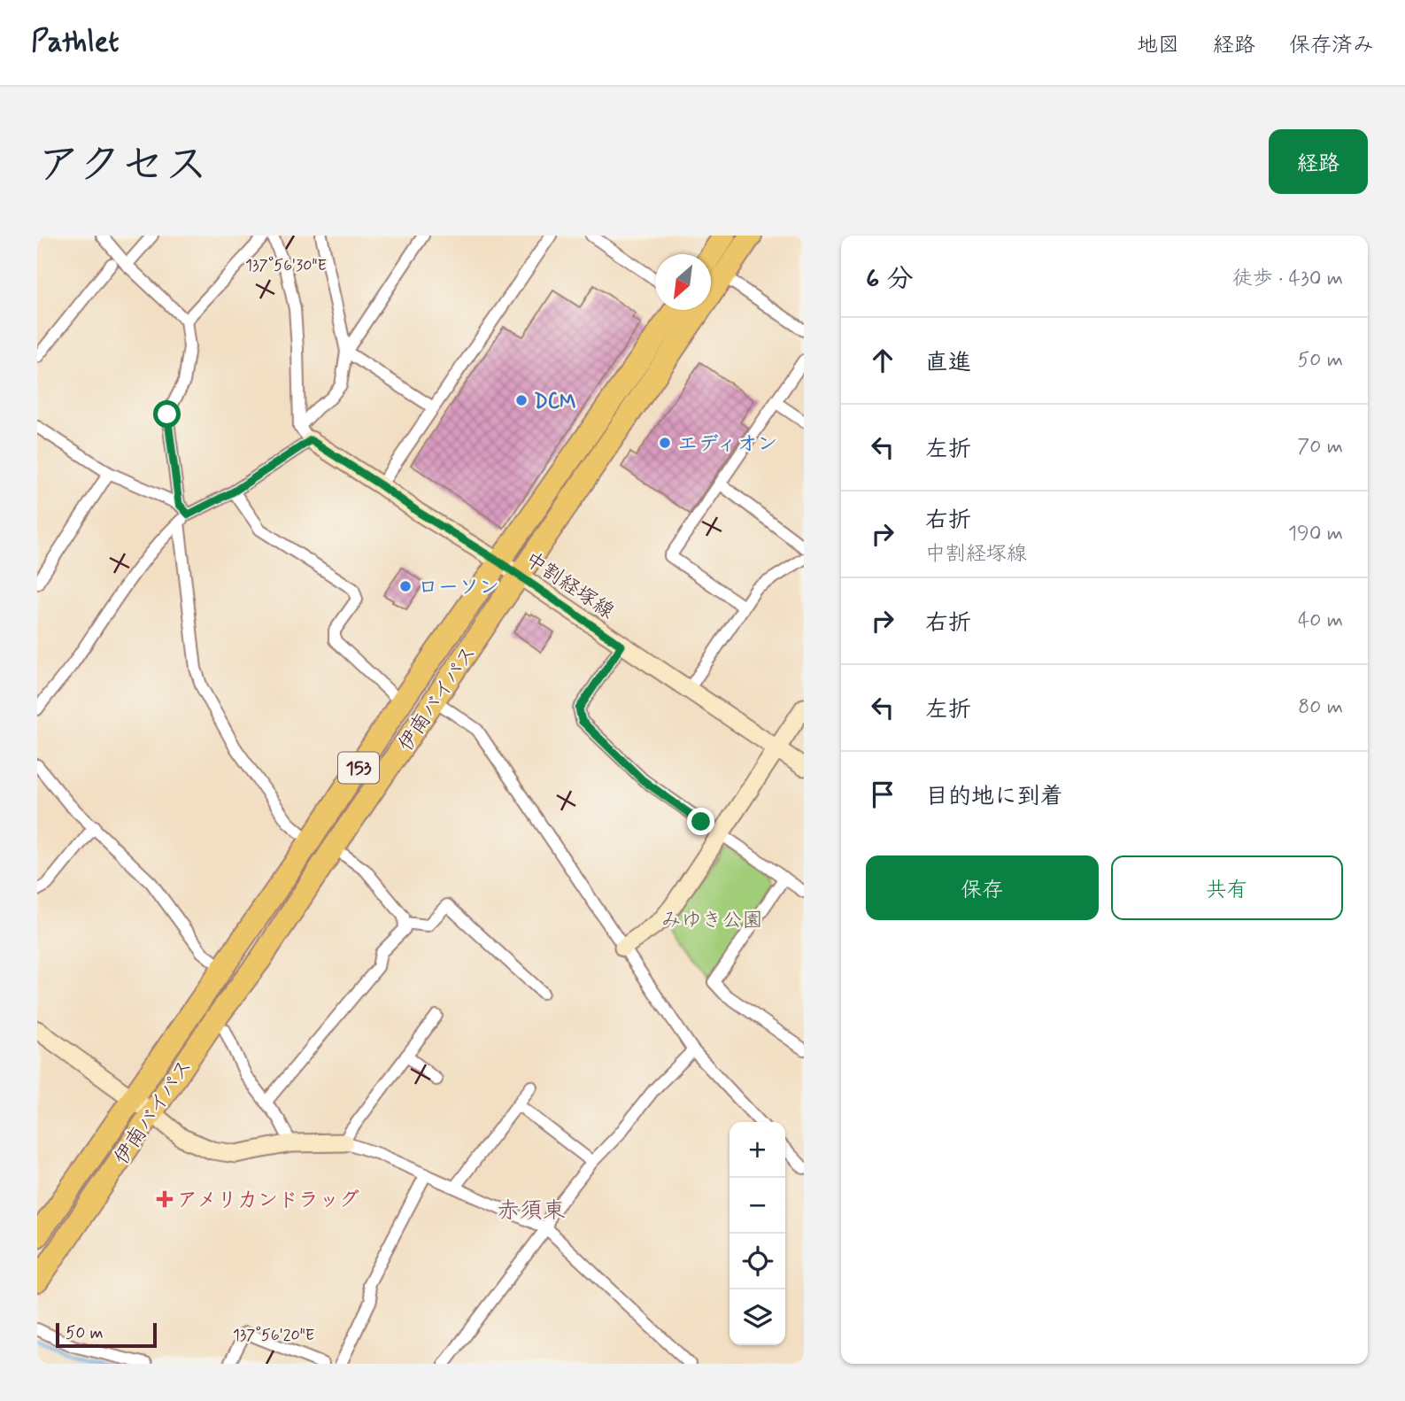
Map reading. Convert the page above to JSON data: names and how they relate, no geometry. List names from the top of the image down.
{
  "streets": {
    "highway": ["伊南バイパス", "153"],
    "street": ["中割経塚線"]
  },
  "crossings": [
    ["中割経塚線", "伊南バイパス"]
  ],
  "districts": ["赤須東"],
  "parks": ["みゆき公園"],
  "places": {
    "other": ["DCM", "エディオン", "ローソン"],
    "health": ["アメリカンドラッグ"]
  },
  "scale_bar": "50 m",
  "north": "bottom left",
  "page": {
    "header": "Pathlet",
    "nav": ["地図", "経路", "保存済み"],
    "title": "アクセス",
    "buttons": [
      "経路",
      ["保存", "共有"]
    ],
    "heading": ["6 分", "徒歩 · 430 m"],
    "list": [
      ["直進", "50 m"],
      ["左折", "70 m"],
      ["右折", "中割経塚線", "190 m"],
      ["右折", "40 m"],
      ["左折", "80 m"],
      "目的地に到着"
    ],
    "map_buttons": ["+", "−"],
    "scale": "50 m"
  },
  "coordinates": ["137°56'30\"E", "137°56'20\"E"]
}
